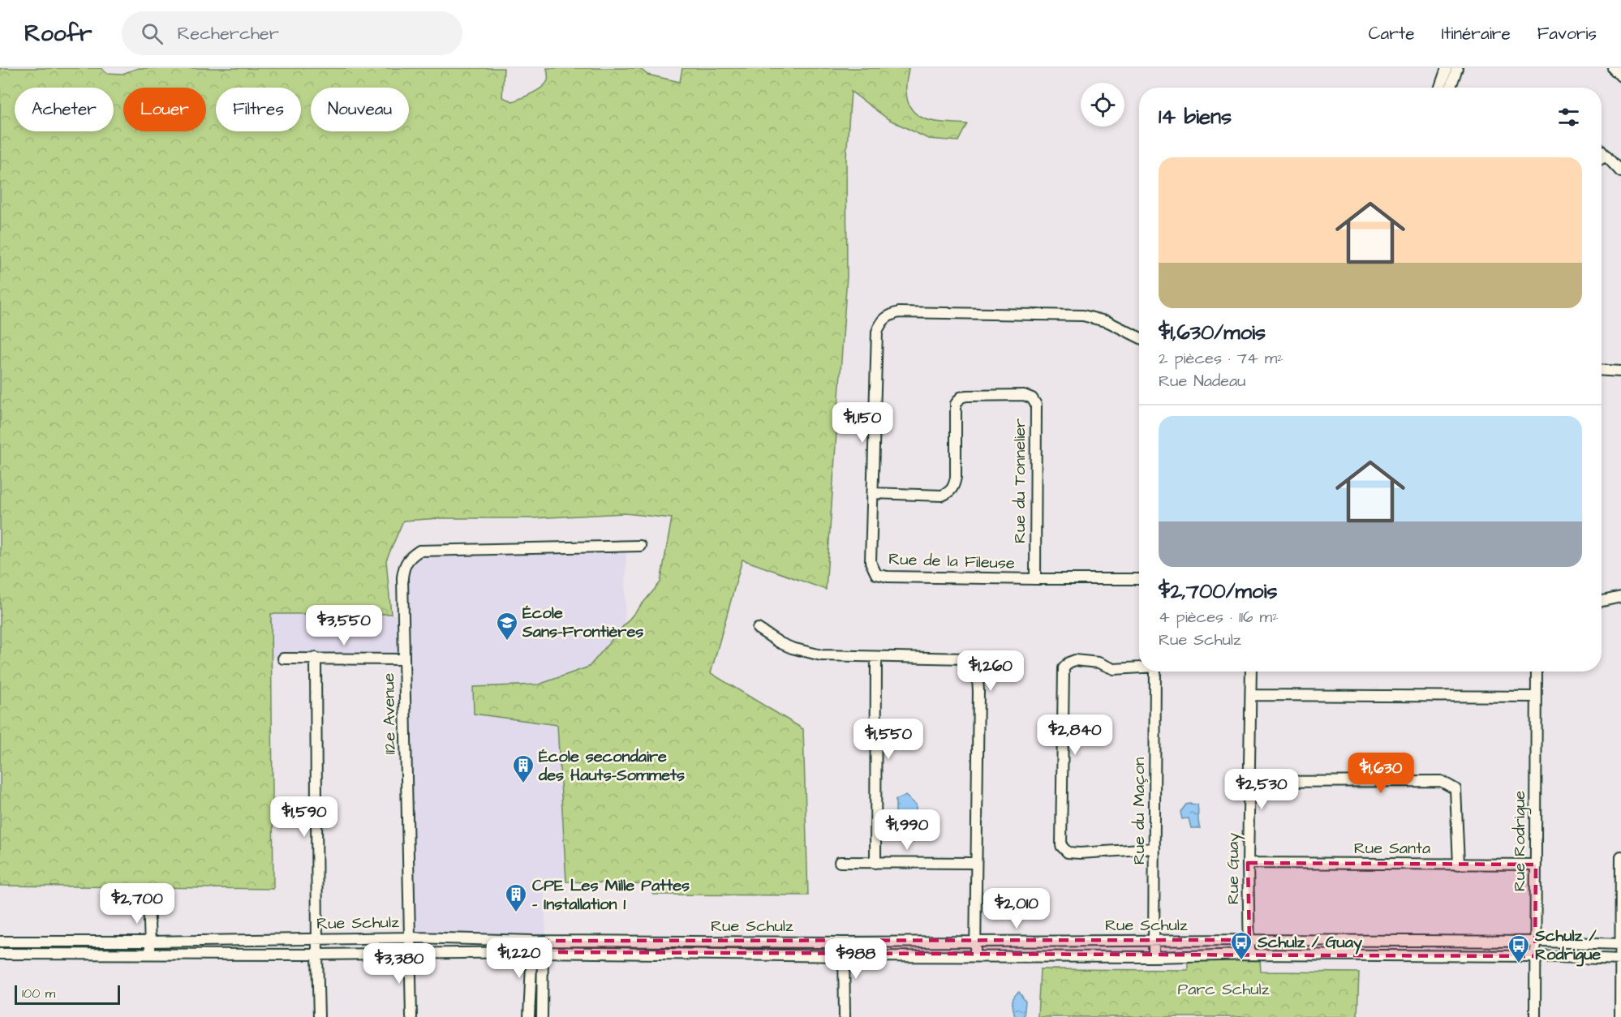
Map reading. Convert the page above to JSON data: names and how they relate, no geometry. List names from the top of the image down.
{
  "streets": {
    "street": [
      "Rue du Tonnelier",
      "Rue de la Fileuse",
      "112e Avenue",
      "Rue du Maçon",
      "Rue Rodrigue",
      "Rue Santa",
      "Rue Guay",
      "Rue Schulz"
    ]
  },
  "crossings": [
    ["Rue du Tonnelier", "Rue de la Fileuse"],
    ["112e Avenue", "Rue Schulz"],
    ["Rue du Maçon", "Rue Schulz"],
    ["Rue Rodrigue", "Rue Santa"],
    ["Rue Rodrigue", "Rue Schulz"],
    ["Rue Santa", "Rue Guay"],
    ["Rue Guay", "Rue Schulz"]
  ],
  "parks": ["Parc Schulz"],
  "places": {
    "school or university": ["École Sans-Frontières"],
    "building": ["École secondaire des Hauts-Sommets", "CPE Les Mille Pattes - Installation 1"],
    "bus stop": ["Schulz / Guay", "Schulz / Rodrigue"]
  },
  "scale_bar": "100 m",
  "page": {
    "header": "Roofr",
    "search": "Rechercher",
    "nav": ["Carte", "Itinéraire", "Favoris"],
    "chip": [
      "Acheter",
      "Louer",
      "Filtres",
      "Nouveau"
    ],
    "heading": "14 biens",
    "list": [
      {
        "name": "$1,630/mois",
        "note": "2 pièces · 74 m² · Rue Nadeau"
      },
      {
        "name": "$2,700/mois",
        "note": "4 pièces · 116 m² · Rue Schulz"
      }
    ],
    "price": [
      "$1,150",
      "$3,550",
      "$1,260",
      "$2,840",
      "$1,550",
      "$1,630",
      "$2,530",
      "$1,590",
      "$1,990",
      "$2,700",
      "$2,010",
      "$1,220",
      "$988",
      "$3,380"
    ],
    "scale": "100 m"
  }
}
